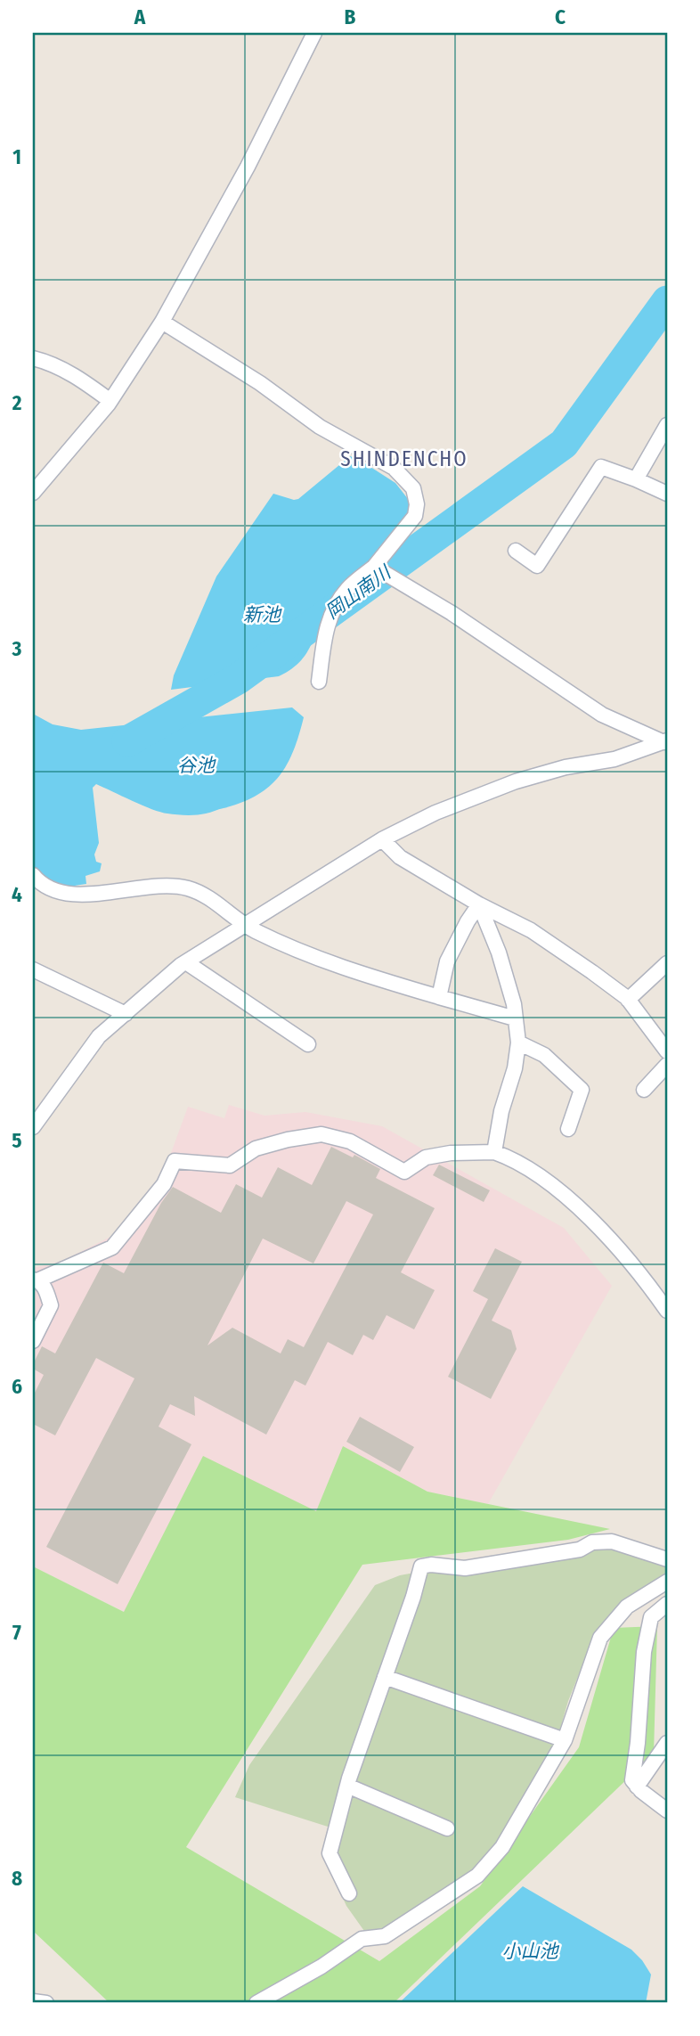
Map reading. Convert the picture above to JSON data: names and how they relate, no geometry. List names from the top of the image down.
{
  "districts": ["SHINDENCHO"],
  "water": [
    "岡山南川",
    "新池",
    "谷池",
    "小山池"
  ],
  "grid": {
    "columns": ["A", "B", "C"],
    "rows": [
      "1",
      "2",
      "3",
      "4",
      "5",
      "6",
      "7",
      "8"
    ]
  }
}
